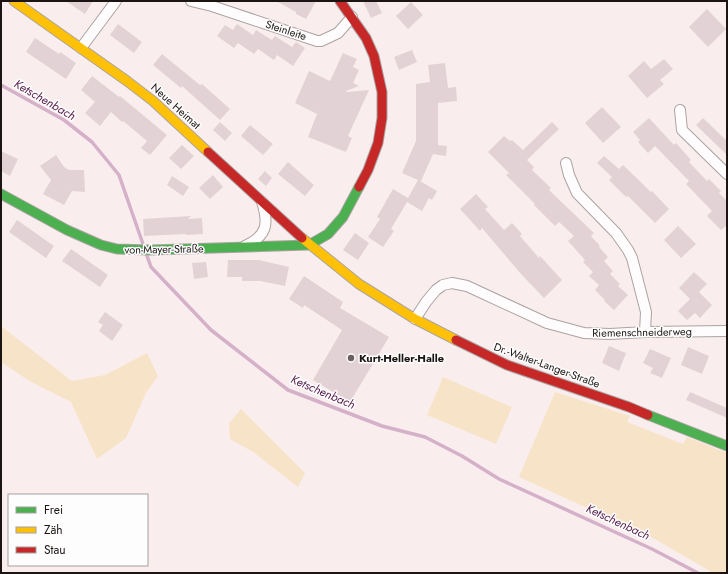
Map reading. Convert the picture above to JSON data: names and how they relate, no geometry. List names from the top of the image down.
{
  "streets": {
    "street": [
      "Steinleite",
      "Neue Heimat",
      "von-Mayer-Straße",
      "Riemenschneiderweg",
      "Dr.-Walter-Langer-Straße"
    ]
  },
  "crossings": [
    ["Neue Heimat", "von-Mayer-Straße"],
    ["Neue Heimat", "Dr.-Walter-Langer-Straße"],
    ["von-Mayer-Straße", "Dr.-Walter-Langer-Straße"],
    ["Riemenschneiderweg", "Dr.-Walter-Langer-Straße"]
  ],
  "water": ["Ketschenbach"],
  "places": ["Kurt-Heller-Halle"],
  "legend": ["Frei", "Zäh", "Stau"]
}
